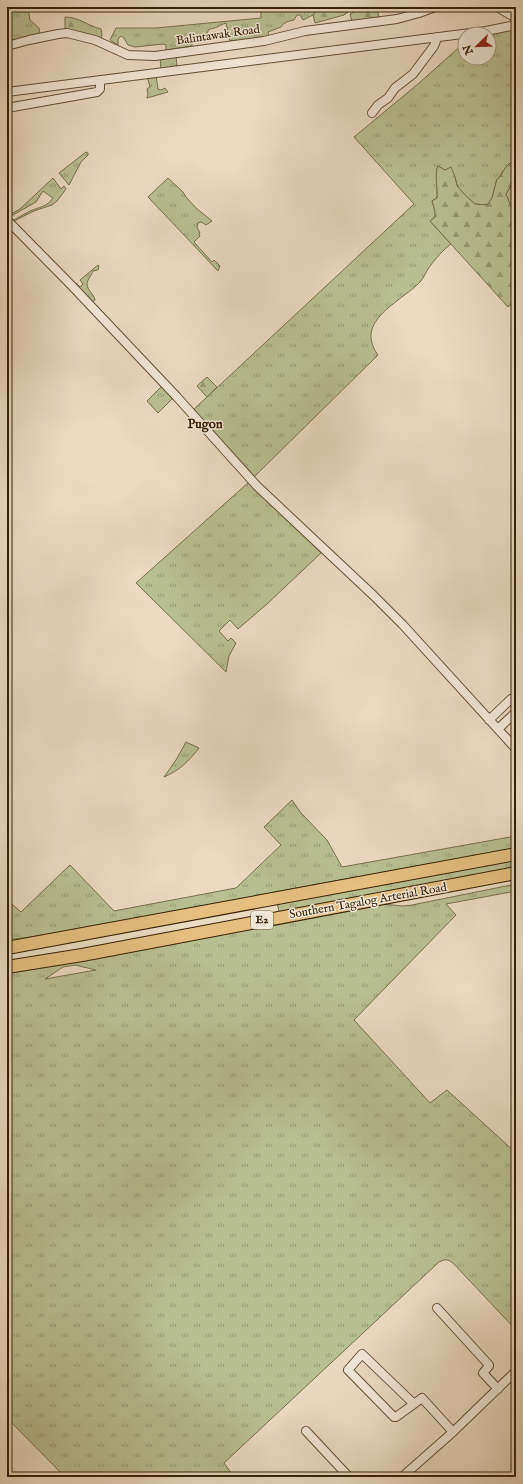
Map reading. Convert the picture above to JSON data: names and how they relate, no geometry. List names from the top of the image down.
{
  "streets": {
    "highway": ["Southern Tagalog Arterial Road", "E2"],
    "street": ["Balintawak Road"]
  },
  "districts": ["Pugon"],
  "north": "bottom left"
}
